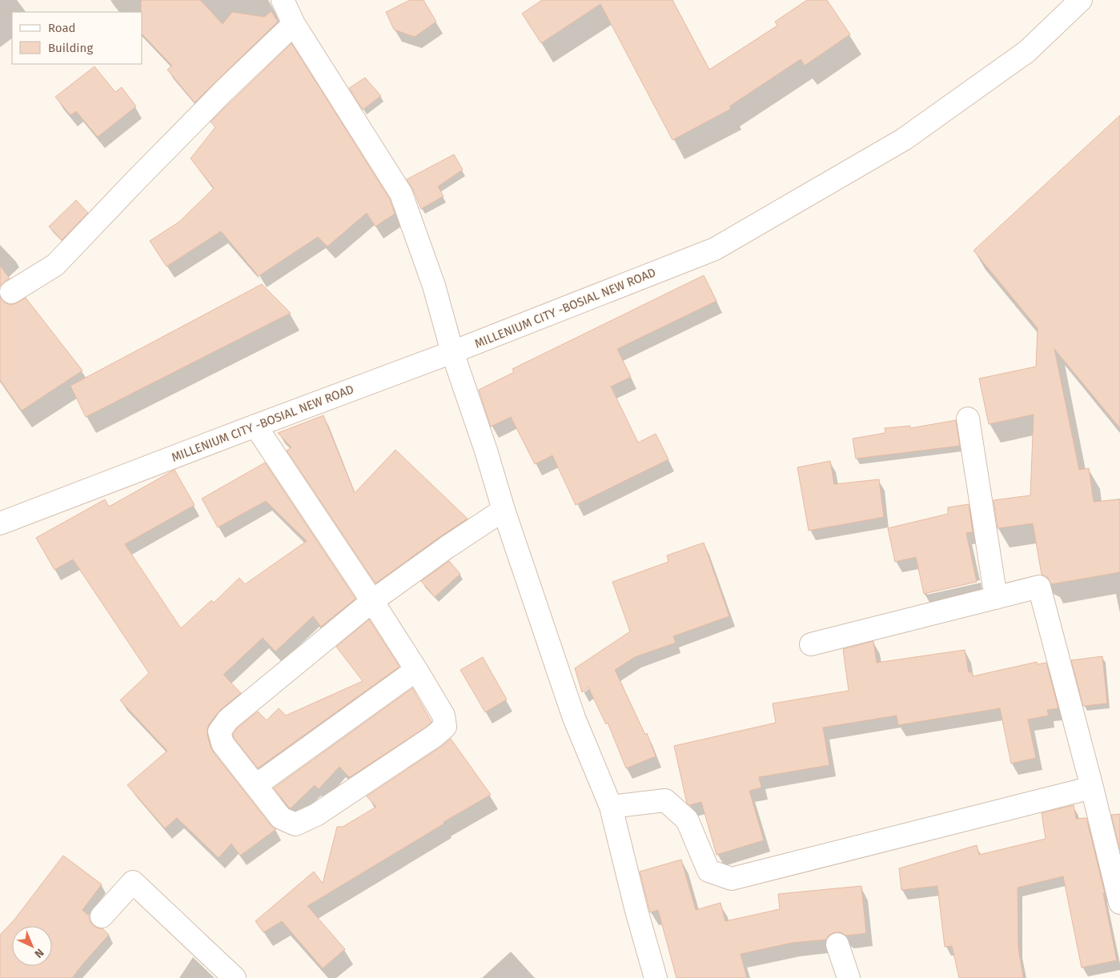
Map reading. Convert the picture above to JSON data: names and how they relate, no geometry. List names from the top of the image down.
{
  "streets": {
    "street": ["MILLENIUM CITY -BOSIAL NEW ROAD"]
  },
  "legend": ["Road", "Building"],
  "north": "bottom right"
}
